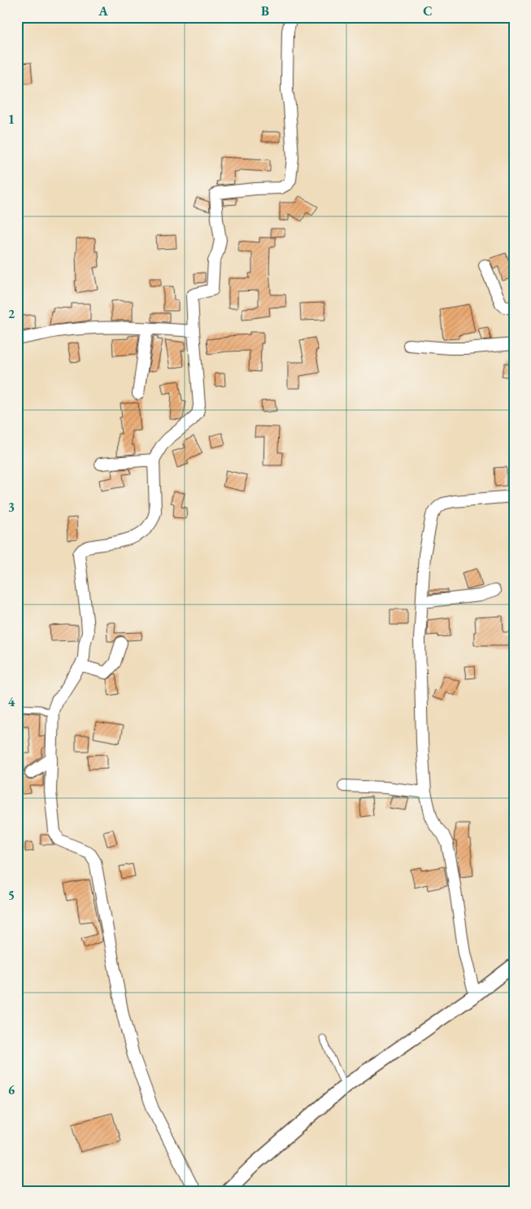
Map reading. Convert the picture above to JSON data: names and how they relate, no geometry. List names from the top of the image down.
{
  "grid": {
    "columns": ["A", "B", "C"],
    "rows": [
      "1",
      "2",
      "3",
      "4",
      "5",
      "6"
    ]
  }
}
